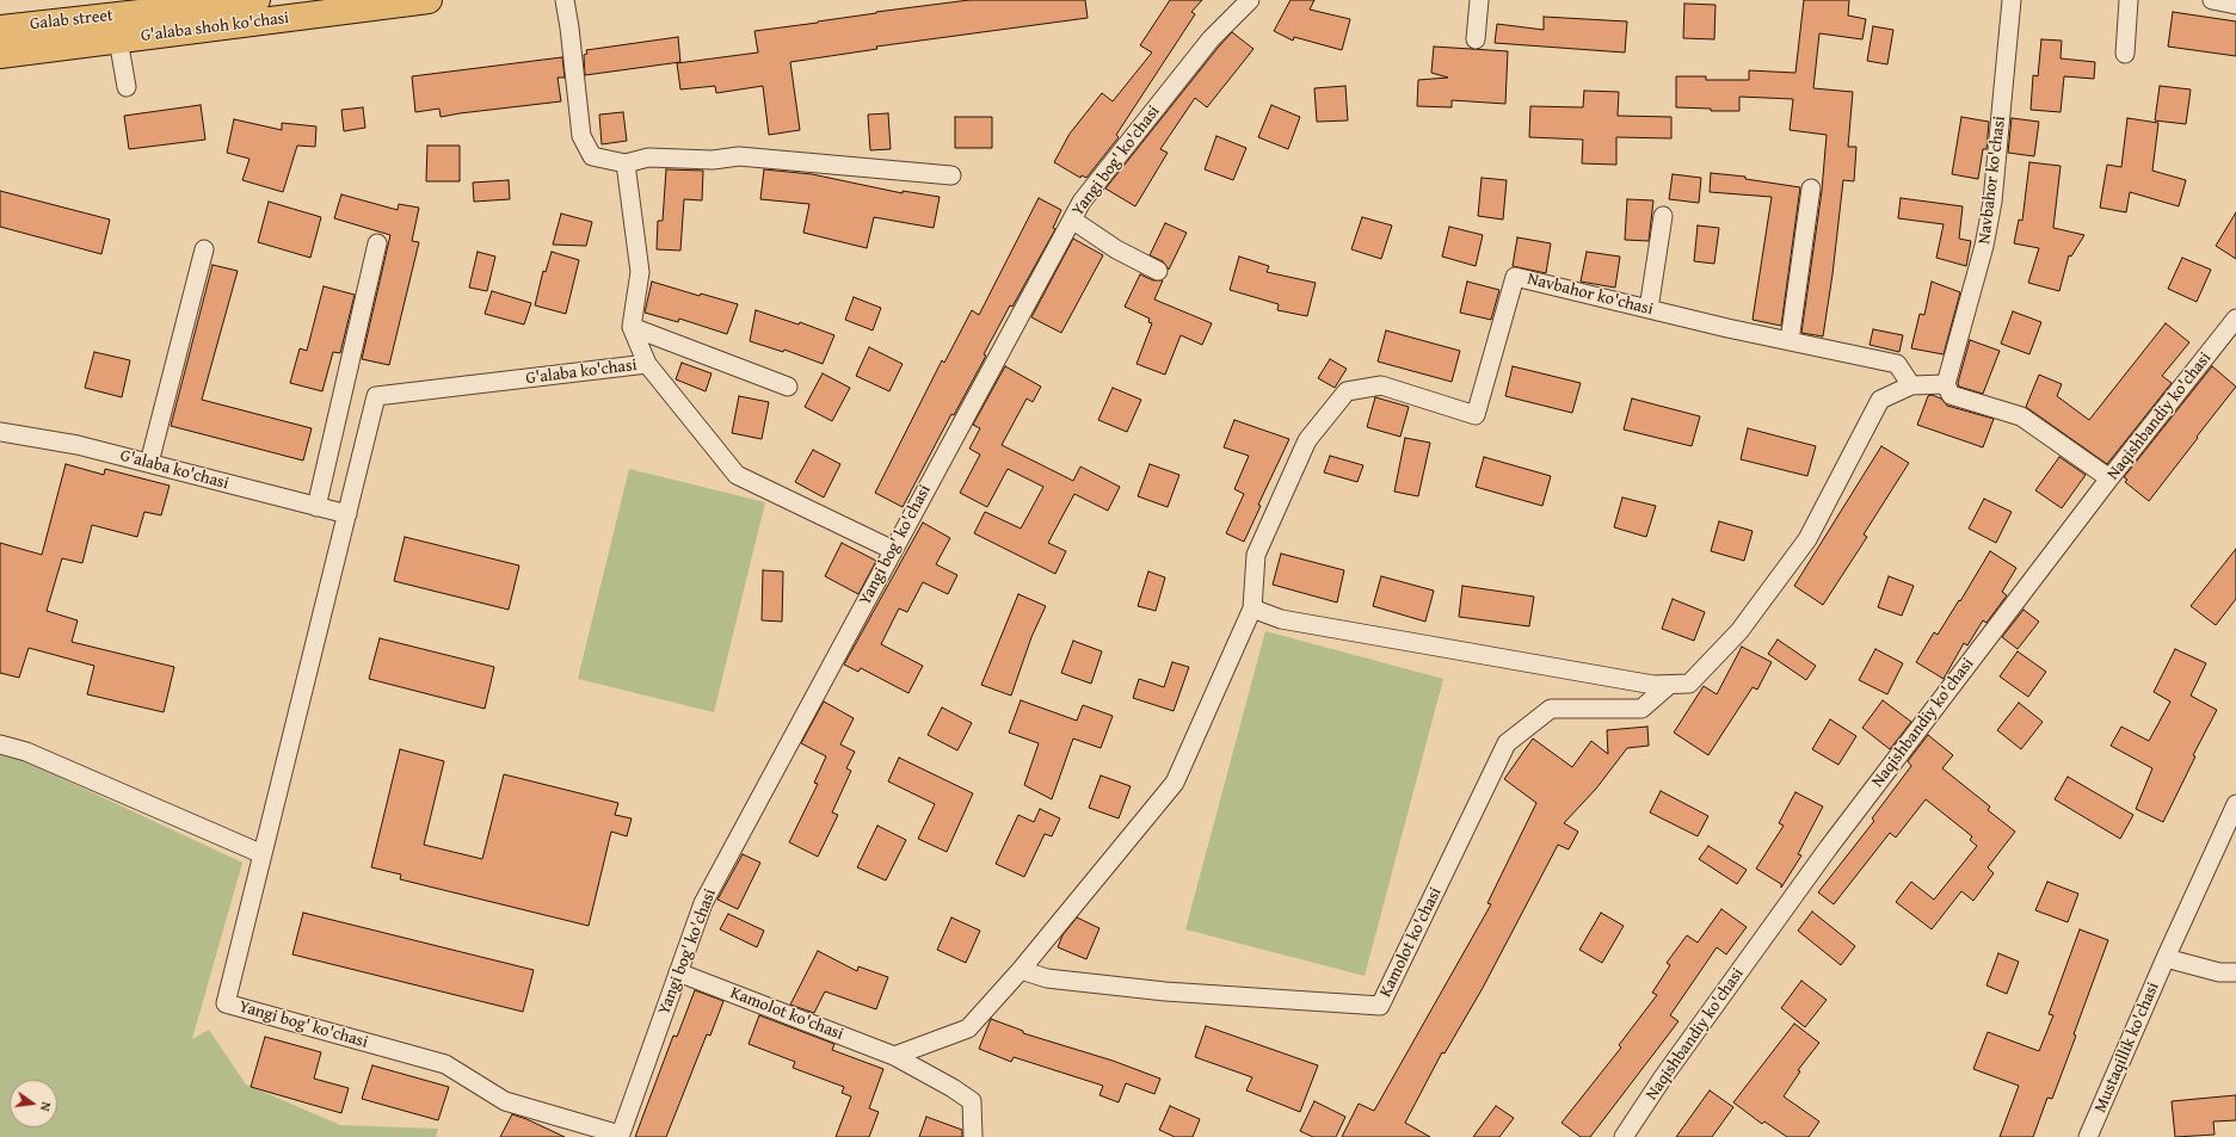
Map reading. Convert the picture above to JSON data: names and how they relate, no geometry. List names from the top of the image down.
{
  "streets": {
    "main road": ["Galab street", "G'alaba shoh ko'chasi"],
    "street": [
      "Yangi bog' ko'chasi",
      "Navbahor ko'chasi",
      "G'alaba ko'chasi",
      "Naqishbandiy ko'chasi",
      "Kamolot ko'chasi",
      "Mustaqillik ko'chasi"
    ]
  },
  "crossings": [
    ["Yangi bog' ko'chasi", "Kamolot ko'chasi"]
  ],
  "north": "right"
}
